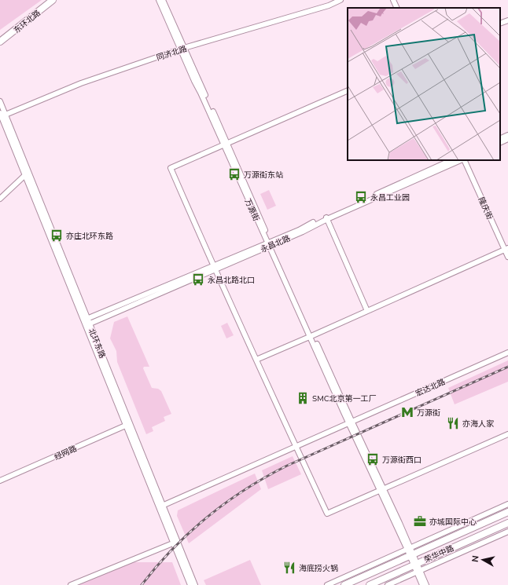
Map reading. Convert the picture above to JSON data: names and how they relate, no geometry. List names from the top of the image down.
{
  "streets": {
    "main road": ["东环北路", "荣华中路"],
    "street": [
      "同济北路",
      "隆庆街",
      "万源街",
      "永昌北路",
      "北环东路",
      "宏达北路",
      "经网路"
    ]
  },
  "crossings": [
    ["同济北路", "万源街"],
    ["同济北路", "北环东路"],
    ["万源街", "永昌北路"],
    ["万源街", "宏达北路"],
    ["万源街", "荣华中路"],
    ["永昌北路", "北环东路"],
    ["北环东路", "宏达北路"],
    ["北环东路", "经网路"]
  ],
  "places": {
    "bus stop": [
      "万源街东站",
      "永昌工业园",
      "亦庄北环东路",
      "永昌北路北口",
      "万源街西口"
    ],
    "building": ["SMC北京第一工厂"],
    "metro station": ["万源街"],
    "restaurant": ["亦海人家", "海底捞火锅"],
    "office": ["亦城国际中心"]
  },
  "north": "left"
}
